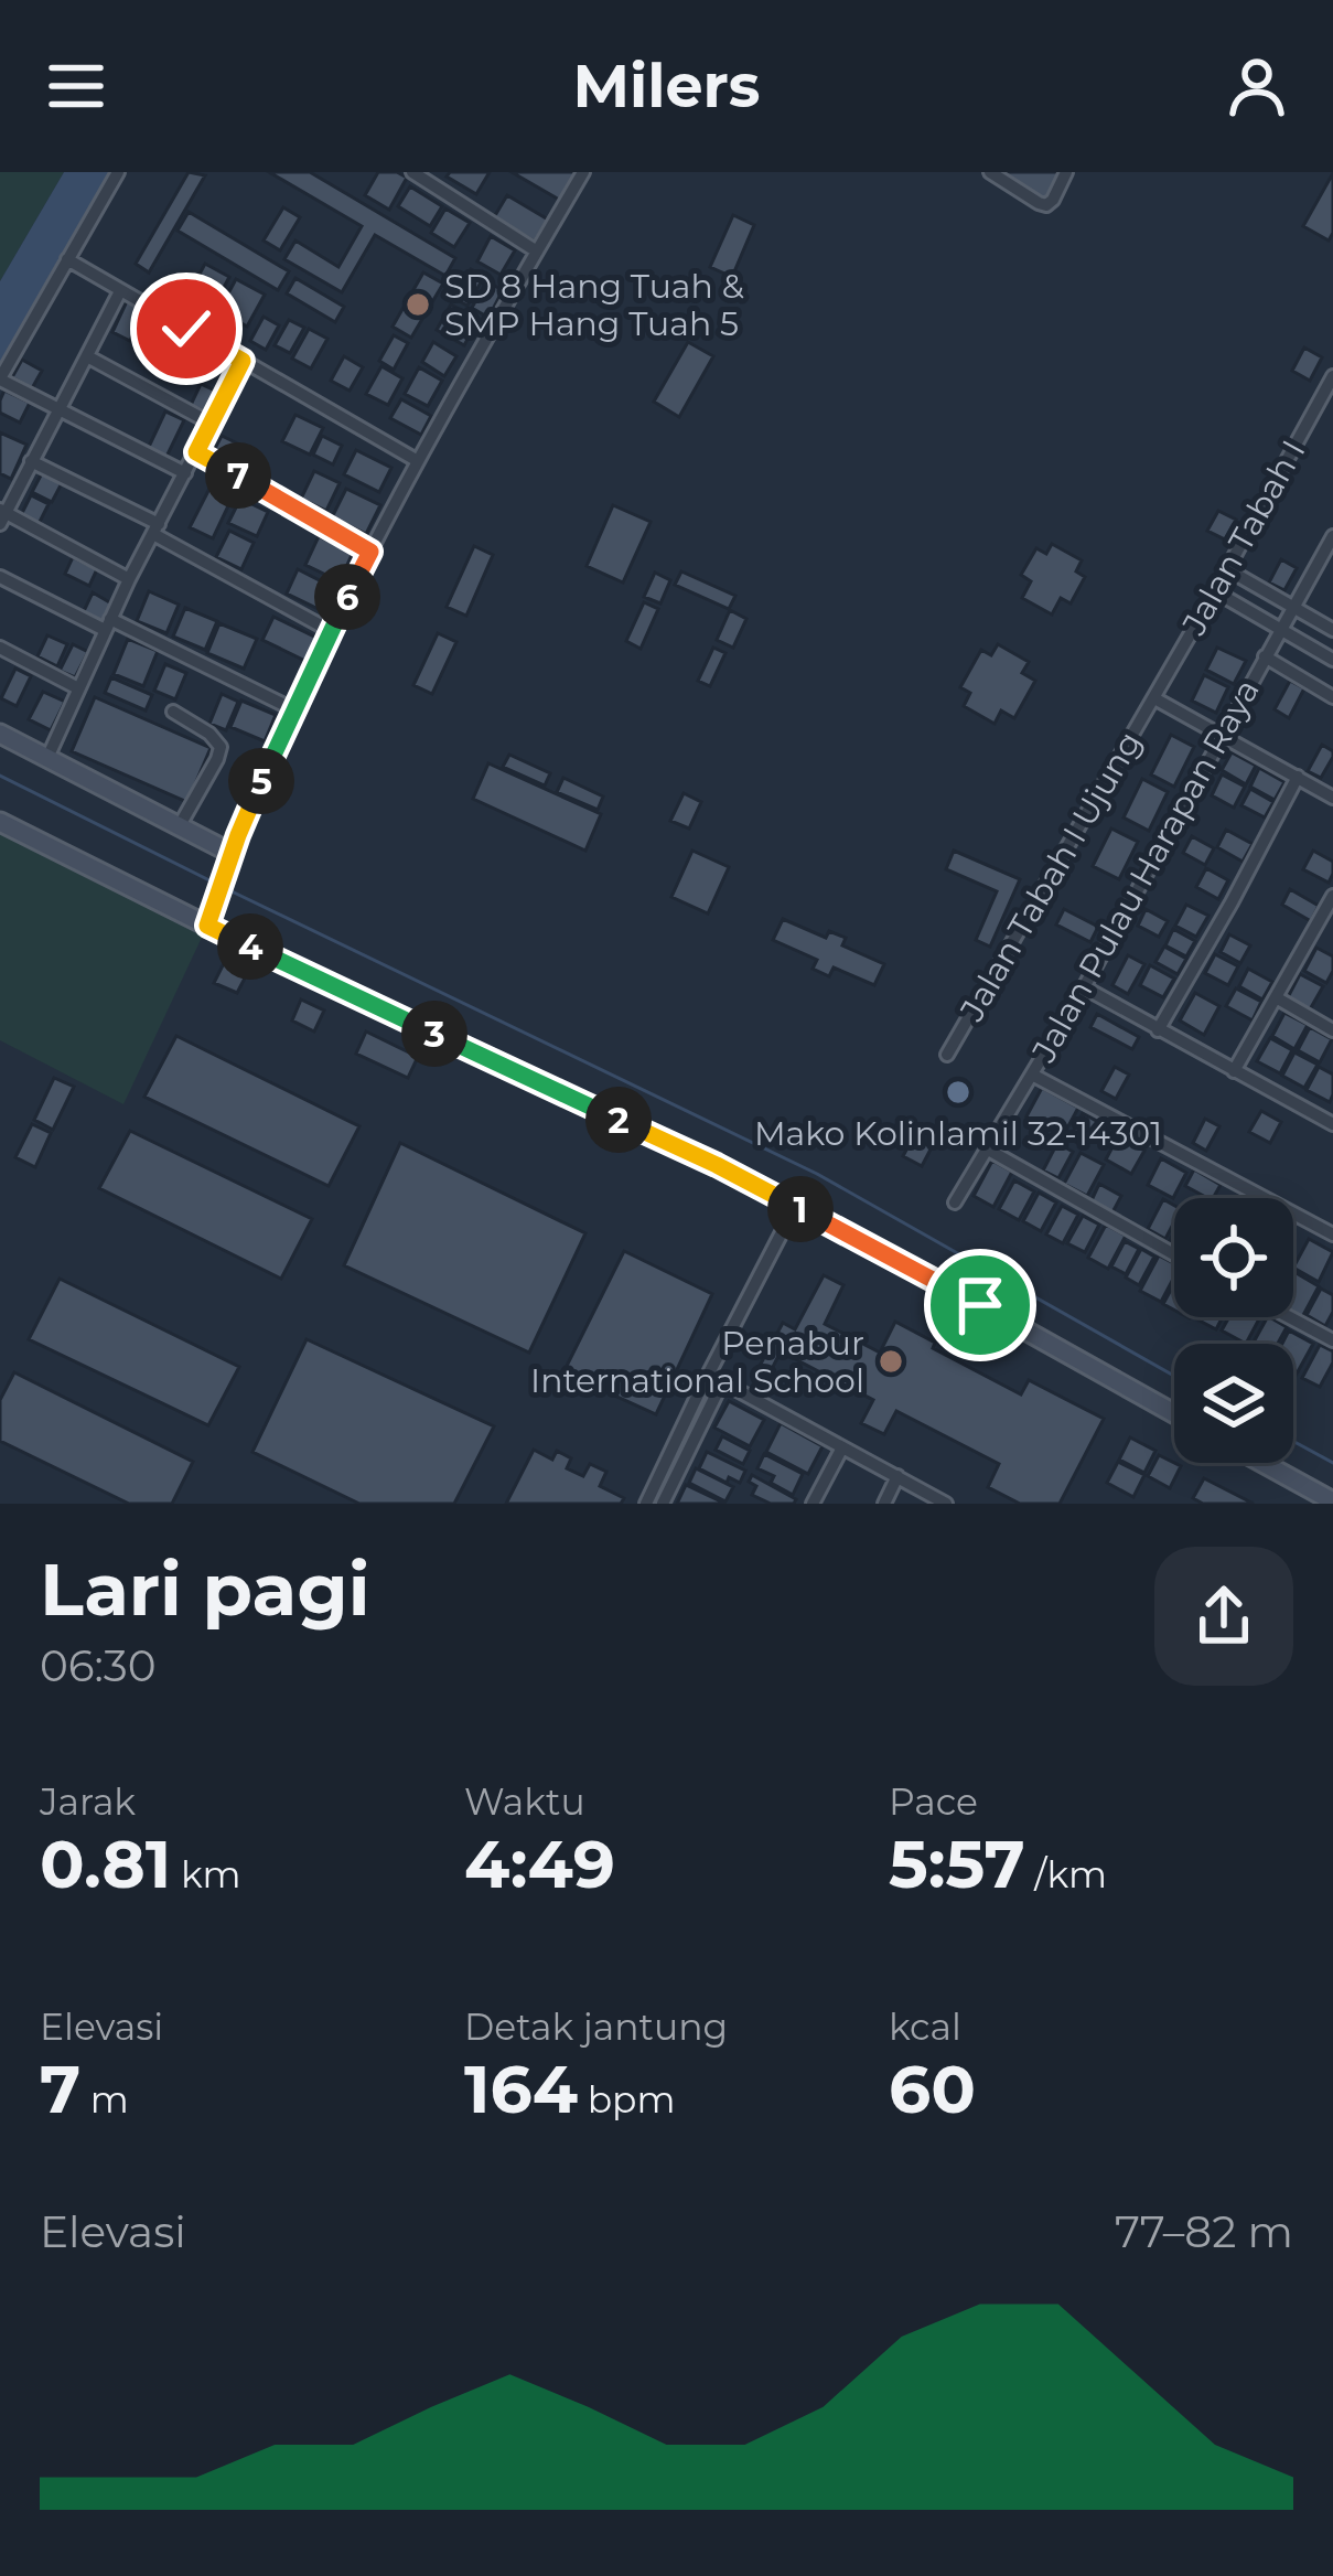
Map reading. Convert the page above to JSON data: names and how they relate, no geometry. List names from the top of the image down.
{
  "streets": {
    "street": ["Jalan Tabah I", "Jalan Pulau Harapan Raya", "Jalan Tabah I Ujung"]
  },
  "crossings": [
    ["Jalan Tabah I", "Jalan Tabah I Ujung"]
  ],
  "places": ["SD 8 Hang Tuah & SMP Hang Tuah 5", "Mako Kolinlamil 32-14301", "Penabur International School"],
  "page": {
    "header": "Milers",
    "pins": [
      "7",
      "6",
      "5",
      "4",
      "3",
      "2",
      "1"
    ],
    "heading": ["Lari pagi", "06:30"],
    "stats": [
      ["Jarak", "0.81 km"],
      ["Waktu", "4:49"],
      ["Pace", "5:57 /km"],
      ["Elevasi", "7 m"],
      ["Detak jantung", "164 bpm"],
      ["kcal", "60"]
    ],
    "chart": ["Elevasi", "77–82 m"]
  }
}
